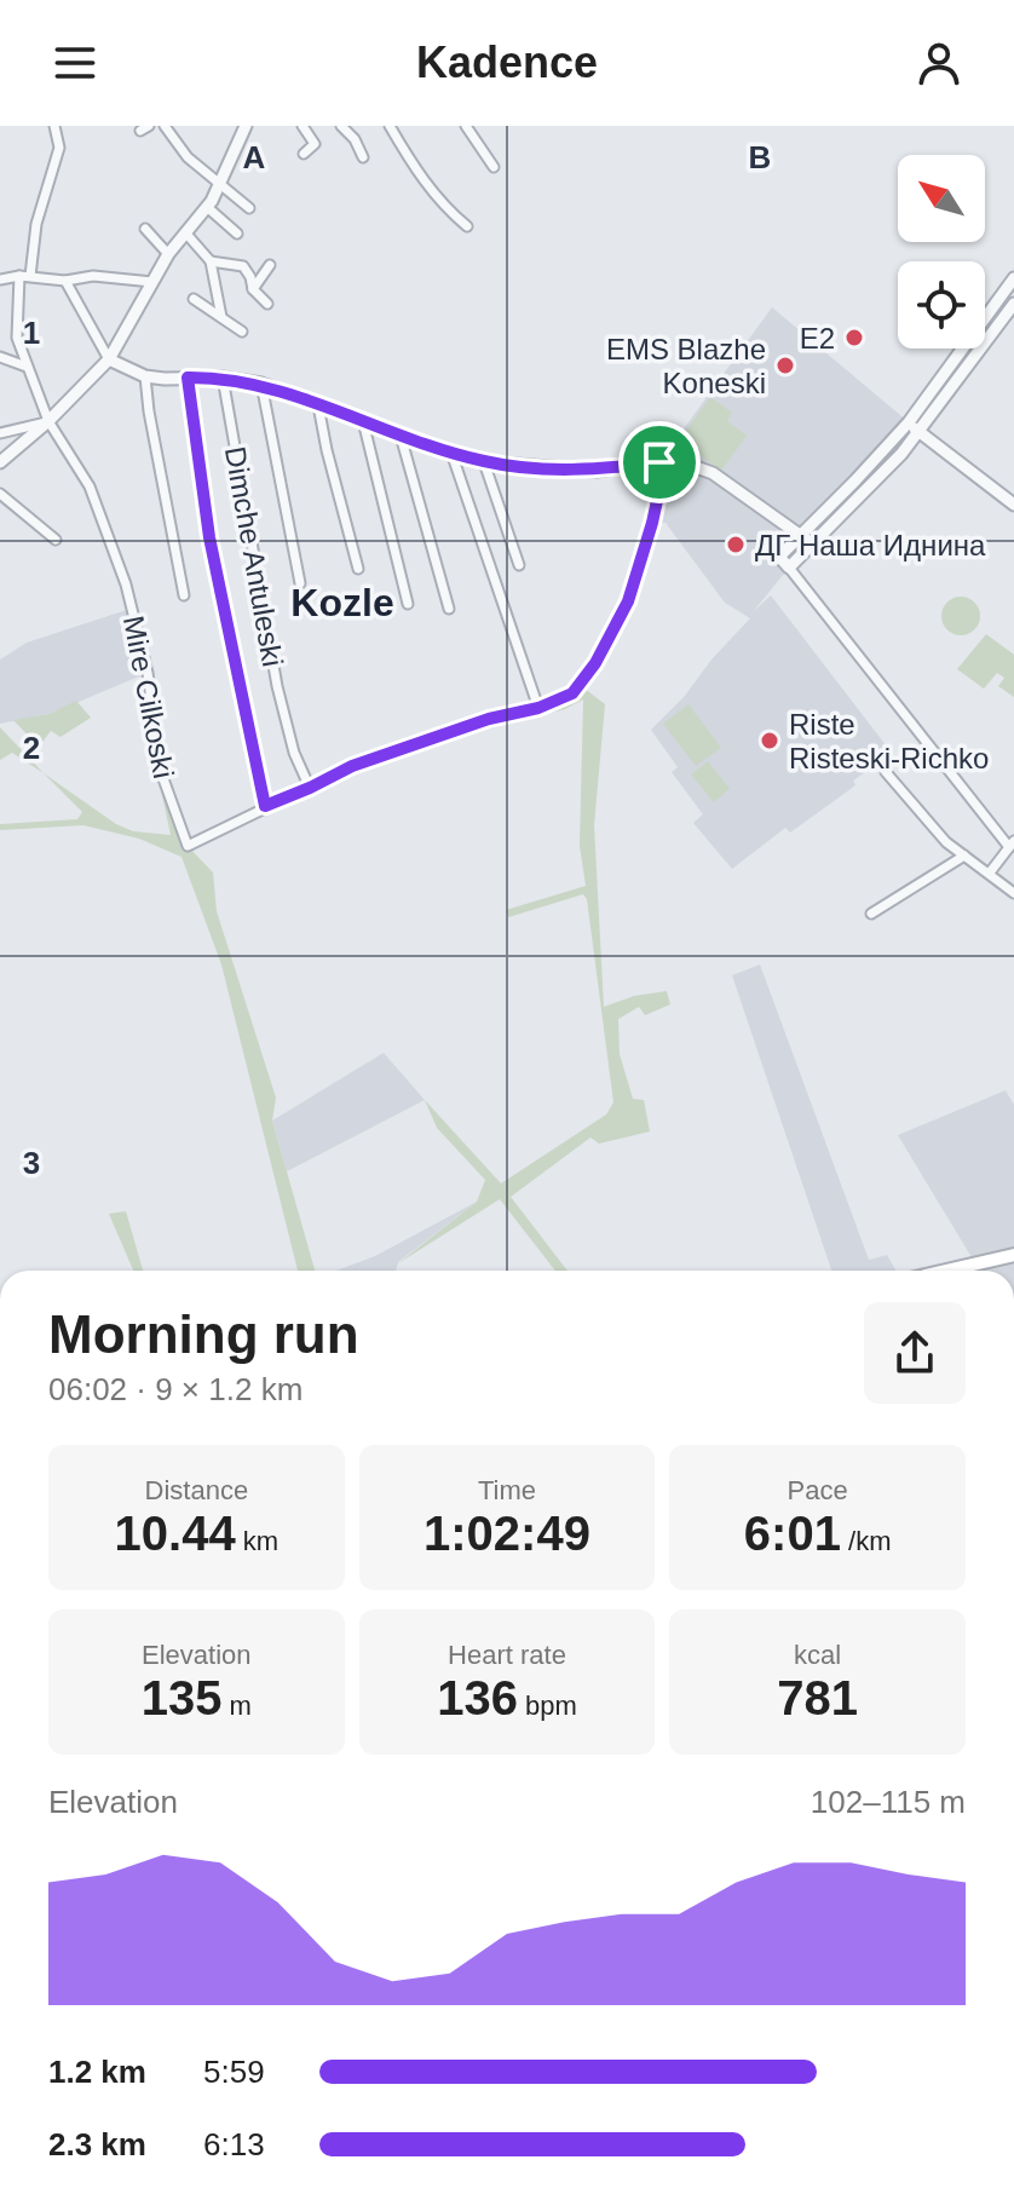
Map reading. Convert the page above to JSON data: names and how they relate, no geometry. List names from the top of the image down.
{
  "streets": {
    "street": ["Dimche Antuleski", "Mire Cilkoski"]
  },
  "crossings": [
    ["Dimche Antuleski", "Mire Cilkoski"]
  ],
  "districts": ["Kozle"],
  "places": [
    "E2",
    "EMS Blazhe Koneski",
    "ДГ Наша Иднина",
    "Riste Risteski-Richko"
  ],
  "north": "top left",
  "page": {
    "header": "Kadence",
    "heading": ["Morning run", "06:02 · 9 × 1.2 km"],
    "stats": [
      ["Distance", "10.44 km"],
      ["Time", "1:02:49"],
      ["Pace", "6:01 /km"],
      ["Elevation", "135 m"],
      ["Heart rate", "136 bpm"],
      ["kcal", "781"]
    ],
    "chart": ["Elevation", "102–115 m"],
    "list": [
      {
        "name": "1.2 km",
        "note": "5:59"
      },
      {
        "name": "2.3 km",
        "note": "6:13"
      }
    ]
  },
  "grid": {
    "columns": ["A", "B"],
    "rows": ["1", "2", "3"]
  }
}
